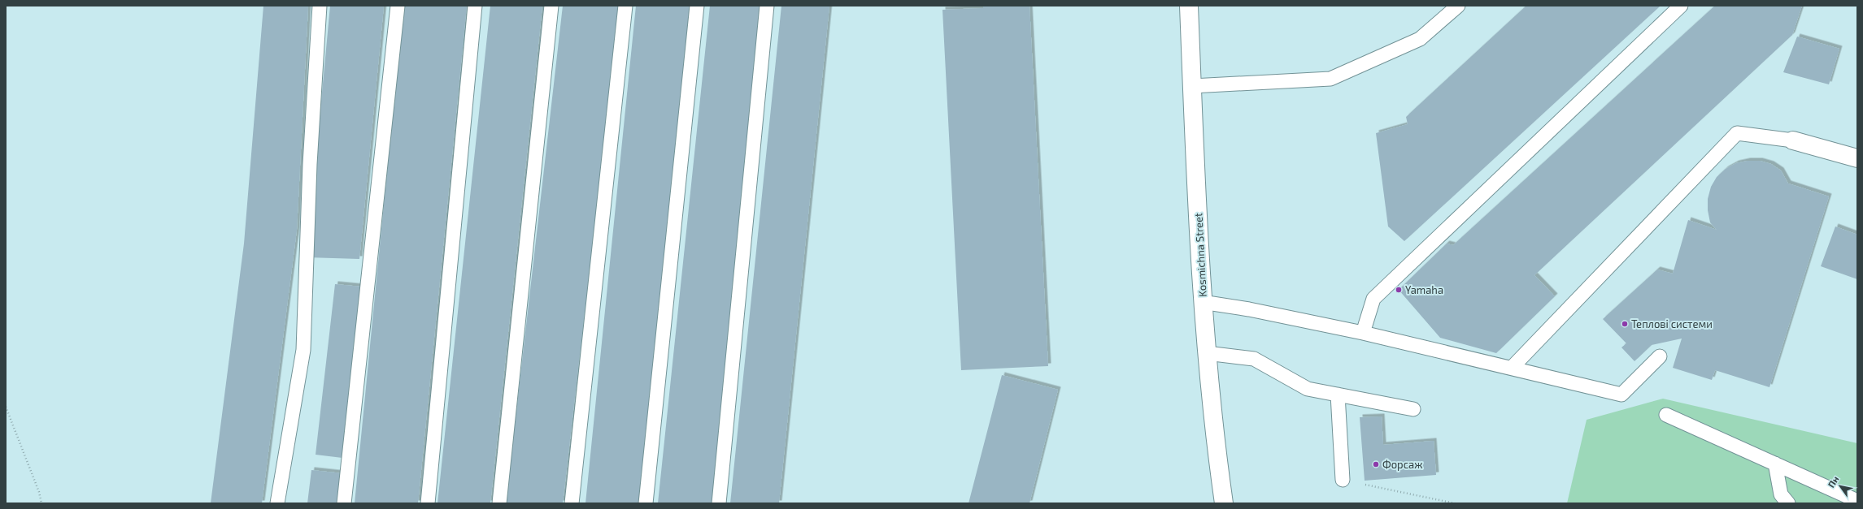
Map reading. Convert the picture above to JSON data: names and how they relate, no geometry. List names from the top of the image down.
{
  "streets": {
    "main road": ["Kosmichna Street"]
  },
  "places": ["Yamaha", "Теплові системи", "Форсаж"],
  "north": "top left"
}
